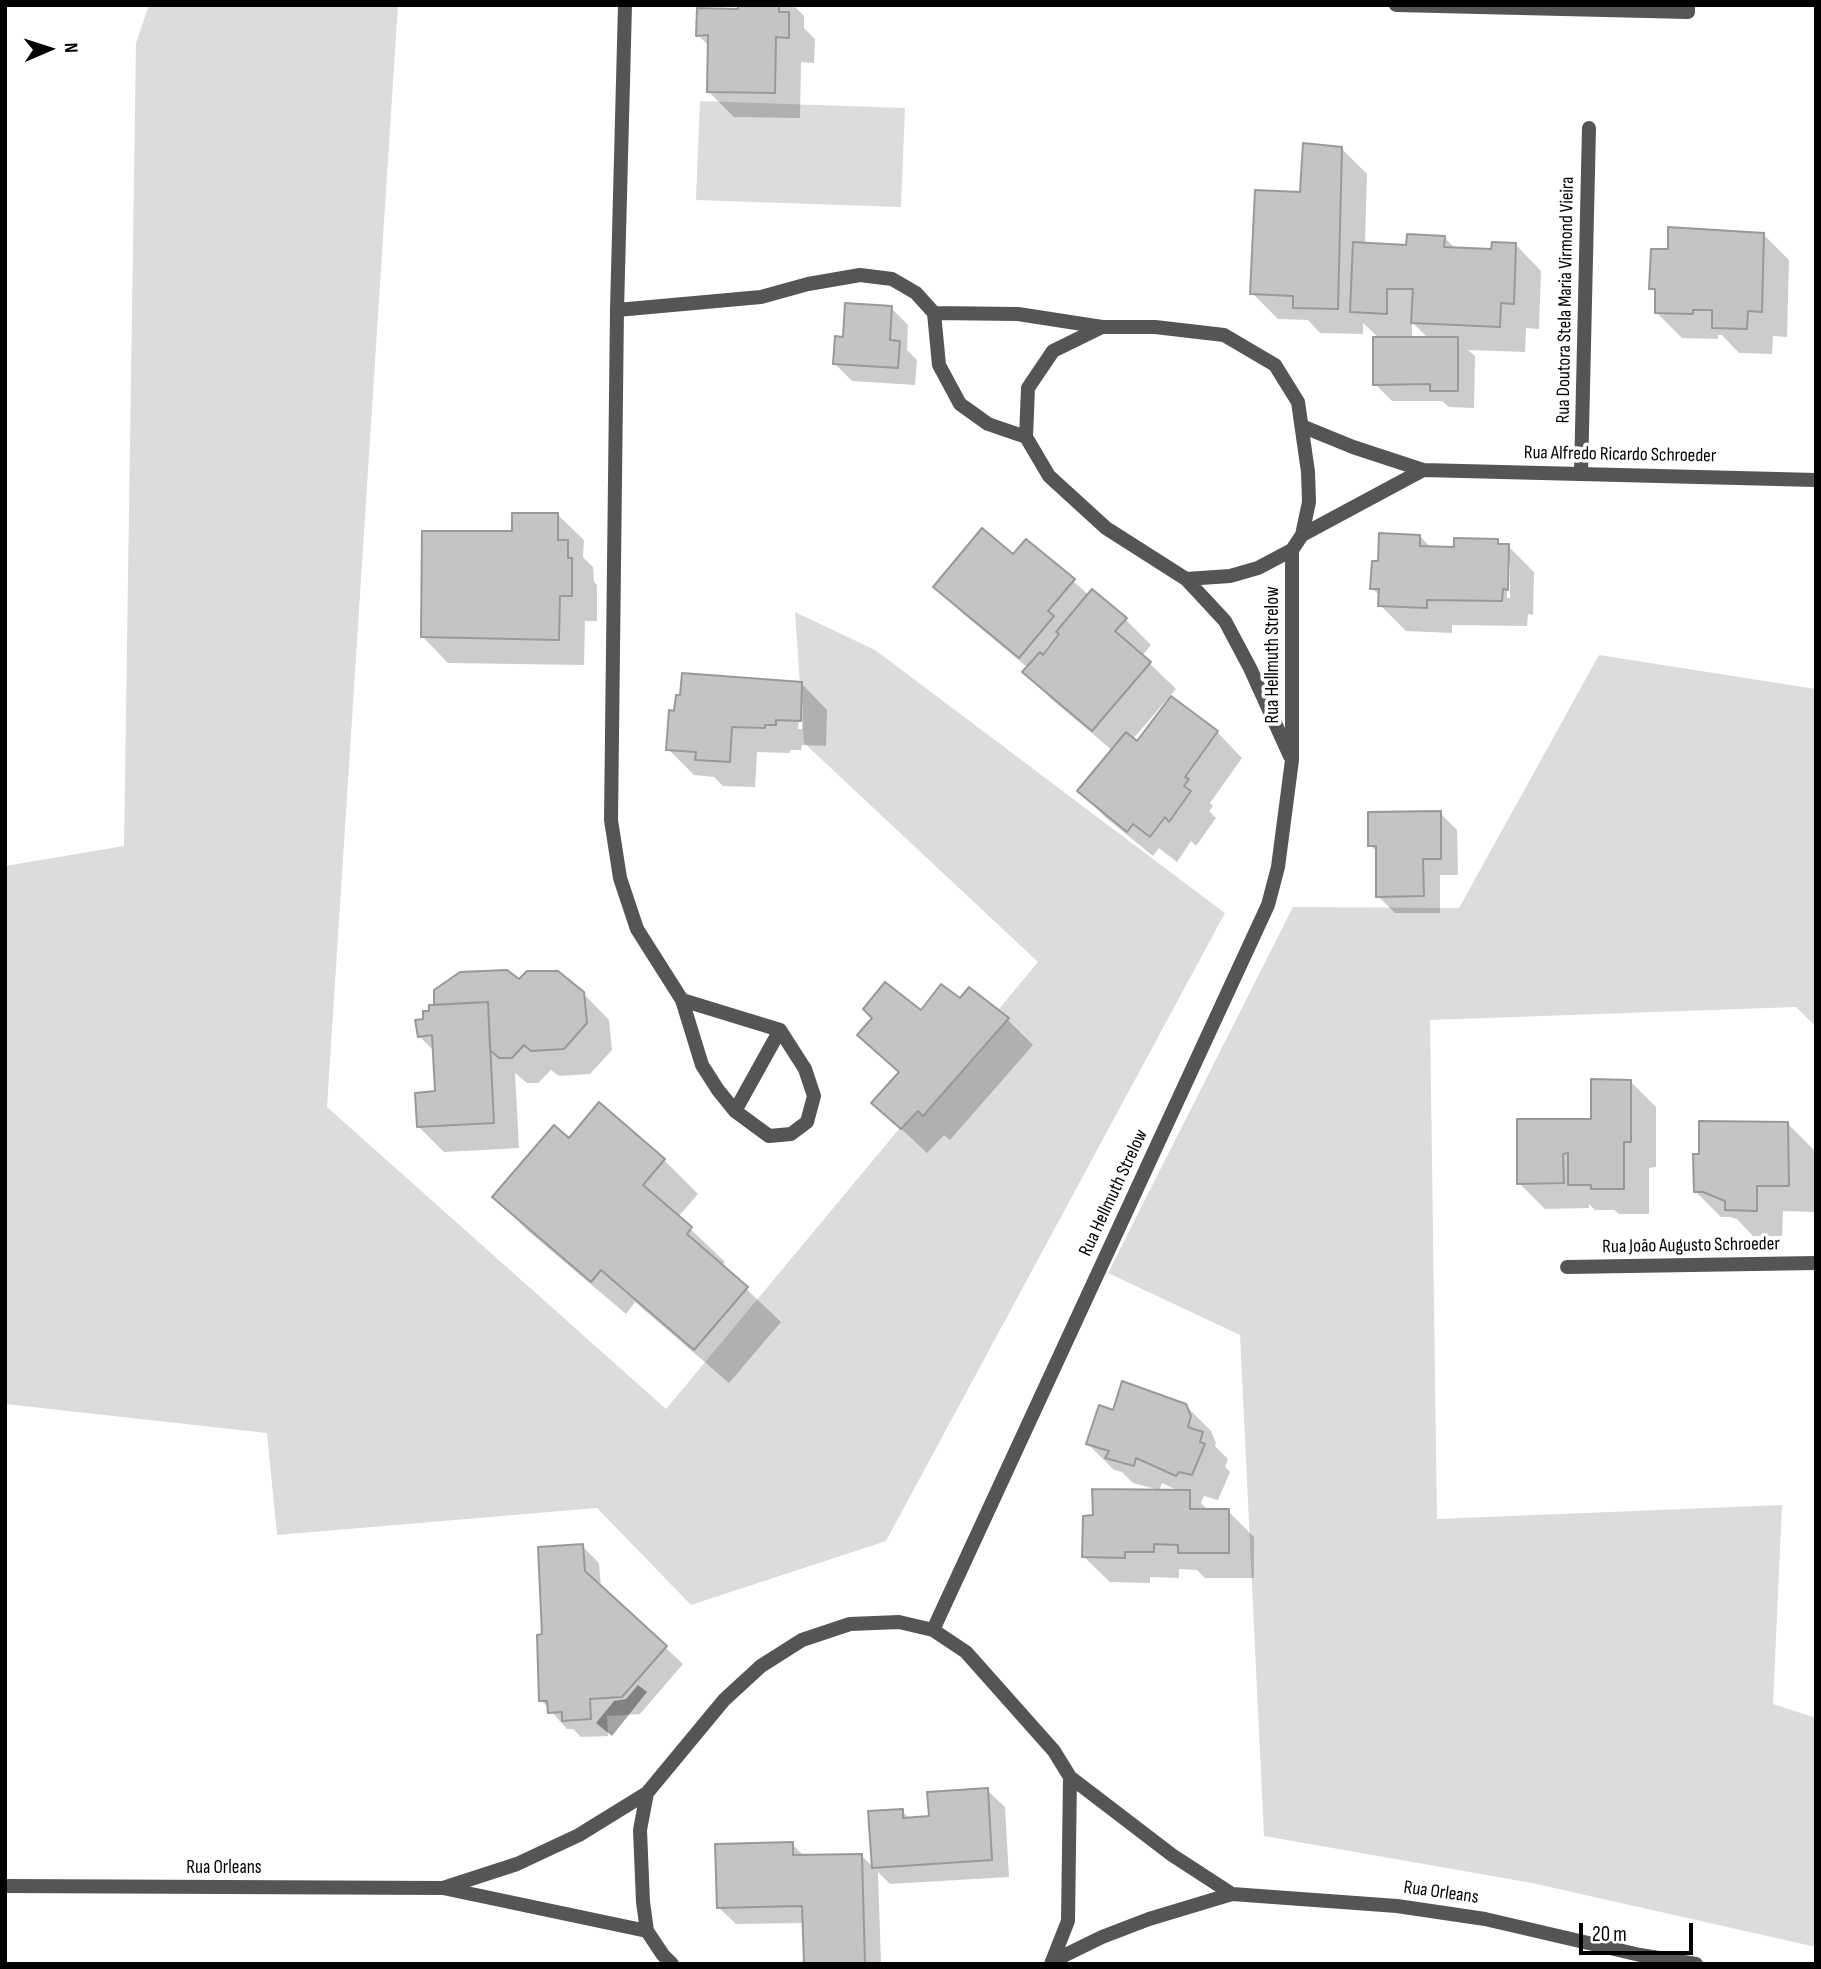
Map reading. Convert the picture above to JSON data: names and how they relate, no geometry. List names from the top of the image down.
{
  "streets": {
    "street": [
      "Rua Doutora Stela Maria Virmond Vieira",
      "Rua Alfredo Ricardo Schroeder",
      "Rua Hellmuth Strelow",
      "Rua João Augusto Schroeder",
      "Rua Orleans"
    ]
  },
  "crossings": [
    ["Rua Doutora Stela Maria Virmond Vieira", "Rua Alfredo Ricardo Schroeder"]
  ],
  "scale_bar": "20 m",
  "north": "right"
}
